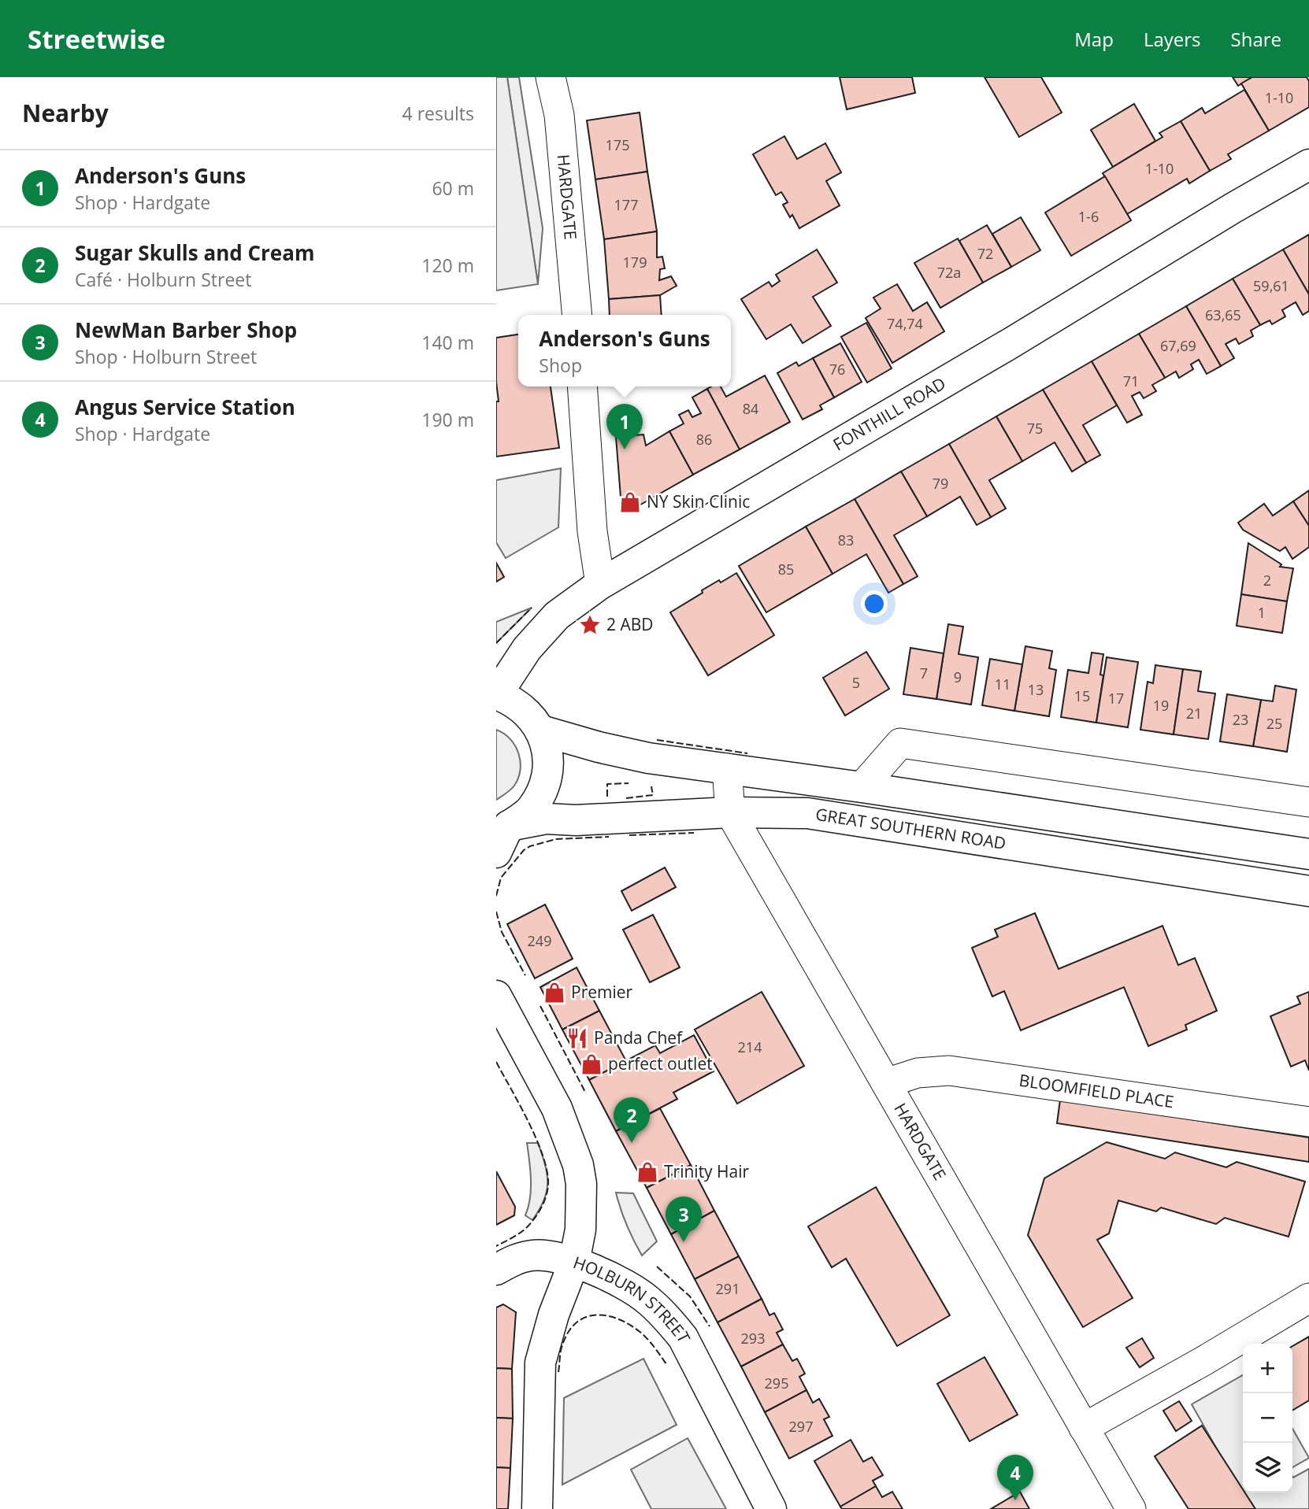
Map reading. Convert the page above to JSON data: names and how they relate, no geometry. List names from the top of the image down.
{
  "streets": {
    "street": [
      "HARDGATE",
      "FONTHILL ROAD",
      "GREAT SOUTHERN ROAD",
      "BLOOMFIELD PLACE",
      "HOLBURN STREET"
    ]
  },
  "crossings": [
    ["HARDGATE", "GREAT SOUTHERN ROAD"],
    ["HARDGATE", "BLOOMFIELD PLACE"]
  ],
  "places": {
    "shop": [
      "NY Skin Clinic",
      "Premier",
      "perfect outlet",
      "Trinity Hair"
    ],
    "place": ["2 ABD"],
    "restaurant": ["Panda Chef"]
  },
  "house_numbers": [
    "1-10",
    "175",
    "1-10",
    "177",
    "1-6",
    "72",
    "179",
    "72a",
    "59,61",
    "63,65",
    "74,74",
    "67,69",
    "76",
    "71",
    "84",
    "75",
    "86",
    "79",
    "83",
    "85",
    "2",
    "1",
    "7",
    "9",
    "5",
    "11",
    "13",
    "15",
    "17",
    "19",
    "21",
    "23",
    "25",
    "249",
    "214",
    "291",
    "293",
    "295",
    "297"
  ],
  "page": {
    "header": "Streetwise",
    "nav": ["Map", "Layers", "Share"],
    "heading": ["Nearby", "4 results"],
    "list": [
      {
        "mark": "1",
        "name": "Anderson's Guns",
        "note": "Shop · Hardgate",
        "value": "60 m"
      },
      {
        "mark": "2",
        "name": "Sugar Skulls and Cream",
        "note": "Café · Holburn Street",
        "value": "120 m"
      },
      {
        "mark": "3",
        "name": "NewMan Barber Shop",
        "note": "Shop · Holburn Street",
        "value": "140 m"
      },
      {
        "mark": "4",
        "name": "Angus Service Station",
        "note": "Shop · Hardgate",
        "value": "190 m"
      }
    ],
    "popup": ["Anderson's Guns", "Shop"],
    "pins": [
      "1",
      "2",
      "3",
      "4"
    ],
    "map_buttons": ["+", "−"]
  }
}
